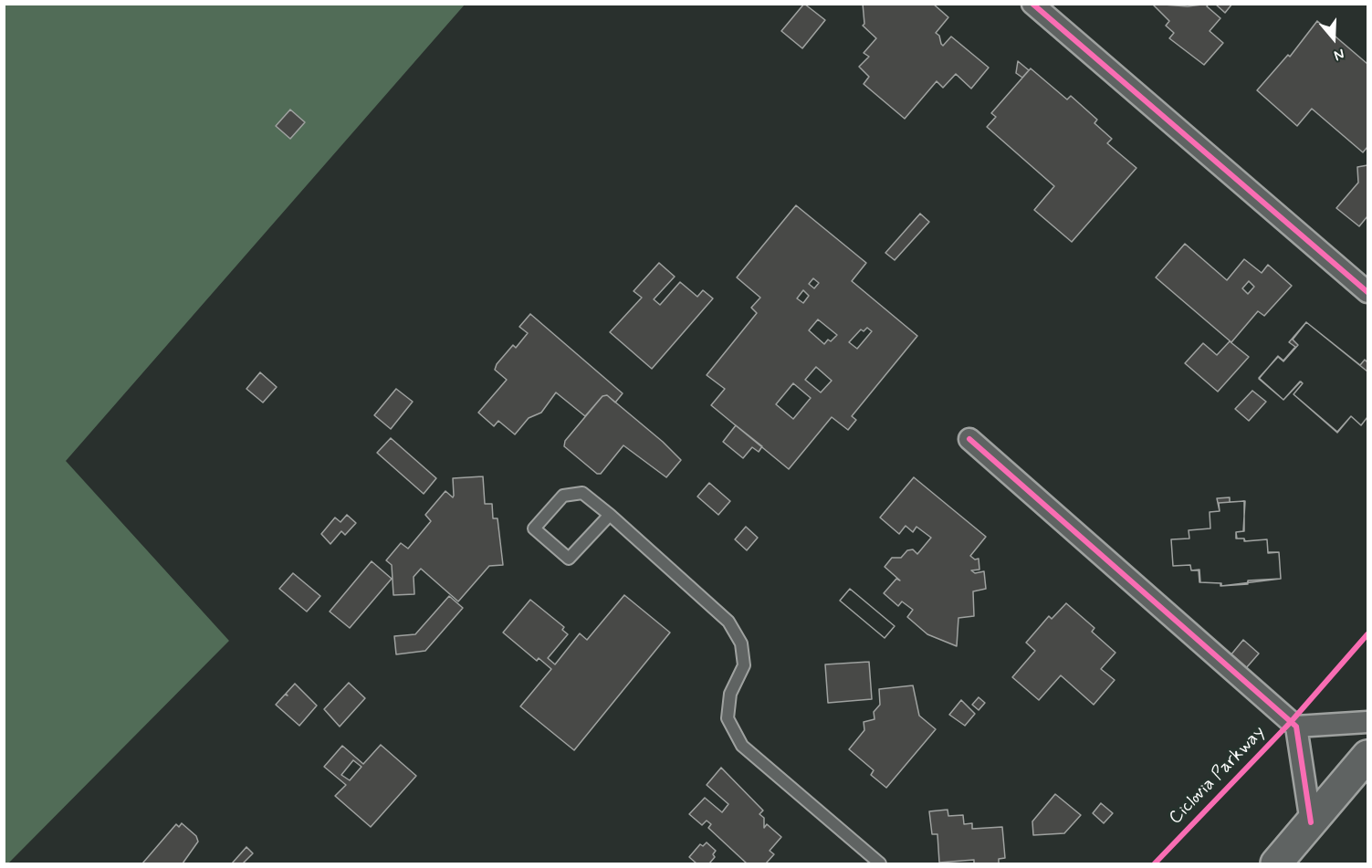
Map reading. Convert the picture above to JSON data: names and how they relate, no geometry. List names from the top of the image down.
{
  "streets": {
    "cycle path": ["Ciclovia Parkway"]
  },
  "north": "bottom"
}
